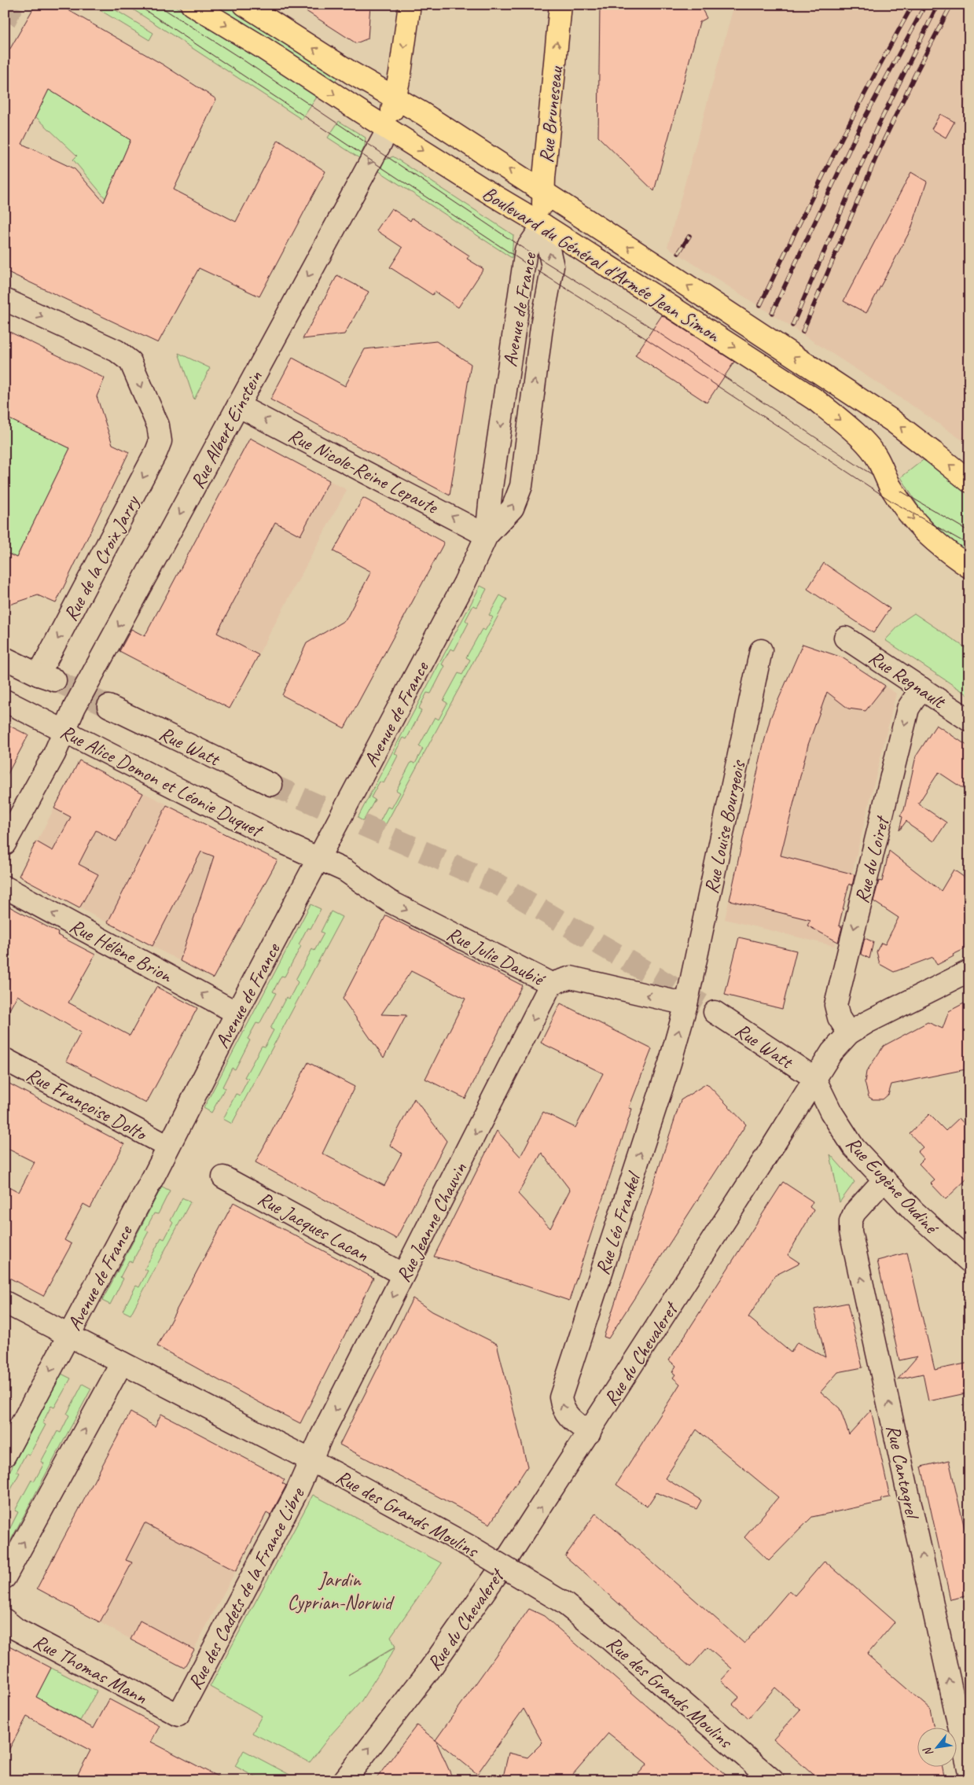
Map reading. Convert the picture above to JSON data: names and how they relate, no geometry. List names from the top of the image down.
{
  "streets": {
    "main road": ["Rue Bruneseau", "Boulevard du Général d'Armée Jean Simon"],
    "street": [
      "Avenue de France",
      "Rue Albert Einstein",
      "Rue Nicole-Reine Lepaute",
      "Rue de la Croix Jarry",
      "Rue Regnault",
      "Rue Watt",
      "Rue Alice Domon et Léonie Duquet",
      "Rue Louise Bourgeois",
      "Rue du Loiret",
      "Rue Hélène Brion",
      "Rue Julie Daubié",
      "Rue Françoise Dolto",
      "Rue Eugène Oudiné",
      "Rue Jeanne Chauvin",
      "Rue Léo Frankel",
      "Rue Jacques Lacan",
      "Rue du Chevaleret",
      "Rue Cantagrel",
      "Rue des Grands Moulins",
      "Rue des Cadets de la France Libre",
      "Rue Thomas Mann"
    ]
  },
  "crossings": [
    ["Rue Bruneseau", "Boulevard du Général d'Armée Jean Simon"],
    ["Rue Bruneseau", "Avenue de France"],
    ["Boulevard du Général d'Armée Jean Simon", "Avenue de France"],
    ["Boulevard du Général d'Armée Jean Simon", "Rue Albert Einstein"],
    ["Avenue de France", "Rue Nicole-Reine Lepaute"],
    ["Avenue de France", "Rue Alice Domon et Léonie Duquet"],
    ["Avenue de France", "Rue Hélène Brion"],
    ["Avenue de France", "Rue Julie Daubié"],
    ["Avenue de France", "Rue Françoise Dolto"],
    ["Avenue de France", "Rue des Grands Moulins"],
    ["Rue Albert Einstein", "Rue Nicole-Reine Lepaute"],
    ["Rue Albert Einstein", "Rue Alice Domon et Léonie Duquet"],
    ["Rue Regnault", "Rue du Loiret"],
    ["Rue Watt", "Rue Eugène Oudiné"],
    ["Rue Watt", "Rue du Chevaleret"],
    ["Rue Alice Domon et Léonie Duquet", "Rue Julie Daubié"],
    ["Rue Louise Bourgeois", "Rue Julie Daubié"],
    ["Rue Louise Bourgeois", "Rue Léo Frankel"],
    ["Rue du Loiret", "Rue du Chevaleret"],
    ["Rue Julie Daubié", "Rue Jeanne Chauvin"],
    ["Rue Julie Daubié", "Rue Léo Frankel"],
    ["Rue Eugène Oudiné", "Rue du Chevaleret"],
    ["Rue Eugène Oudiné", "Rue Cantagrel"],
    ["Rue Jeanne Chauvin", "Rue Jacques Lacan"],
    ["Rue Jeanne Chauvin", "Rue des Grands Moulins"],
    ["Rue Jeanne Chauvin", "Rue des Cadets de la France Libre"],
    ["Rue Léo Frankel", "Rue du Chevaleret"],
    ["Rue des Grands Moulins", "Rue des Cadets de la France Libre"],
    ["Rue des Cadets de la France Libre", "Rue Thomas Mann"]
  ],
  "one_way": [
    "Rue Albert Einstein",
    "Rue Nicole-Reine Lepaute",
    "Rue du Loiret",
    "Rue Hélène Brion",
    "Rue Jeanne Chauvin",
    "Rue Léo Frankel",
    "Rue du Chevaleret",
    "Rue Cantagrel"
  ],
  "parks": ["Jardin Cyprian-Norwid"],
  "north": "bottom left"
}
